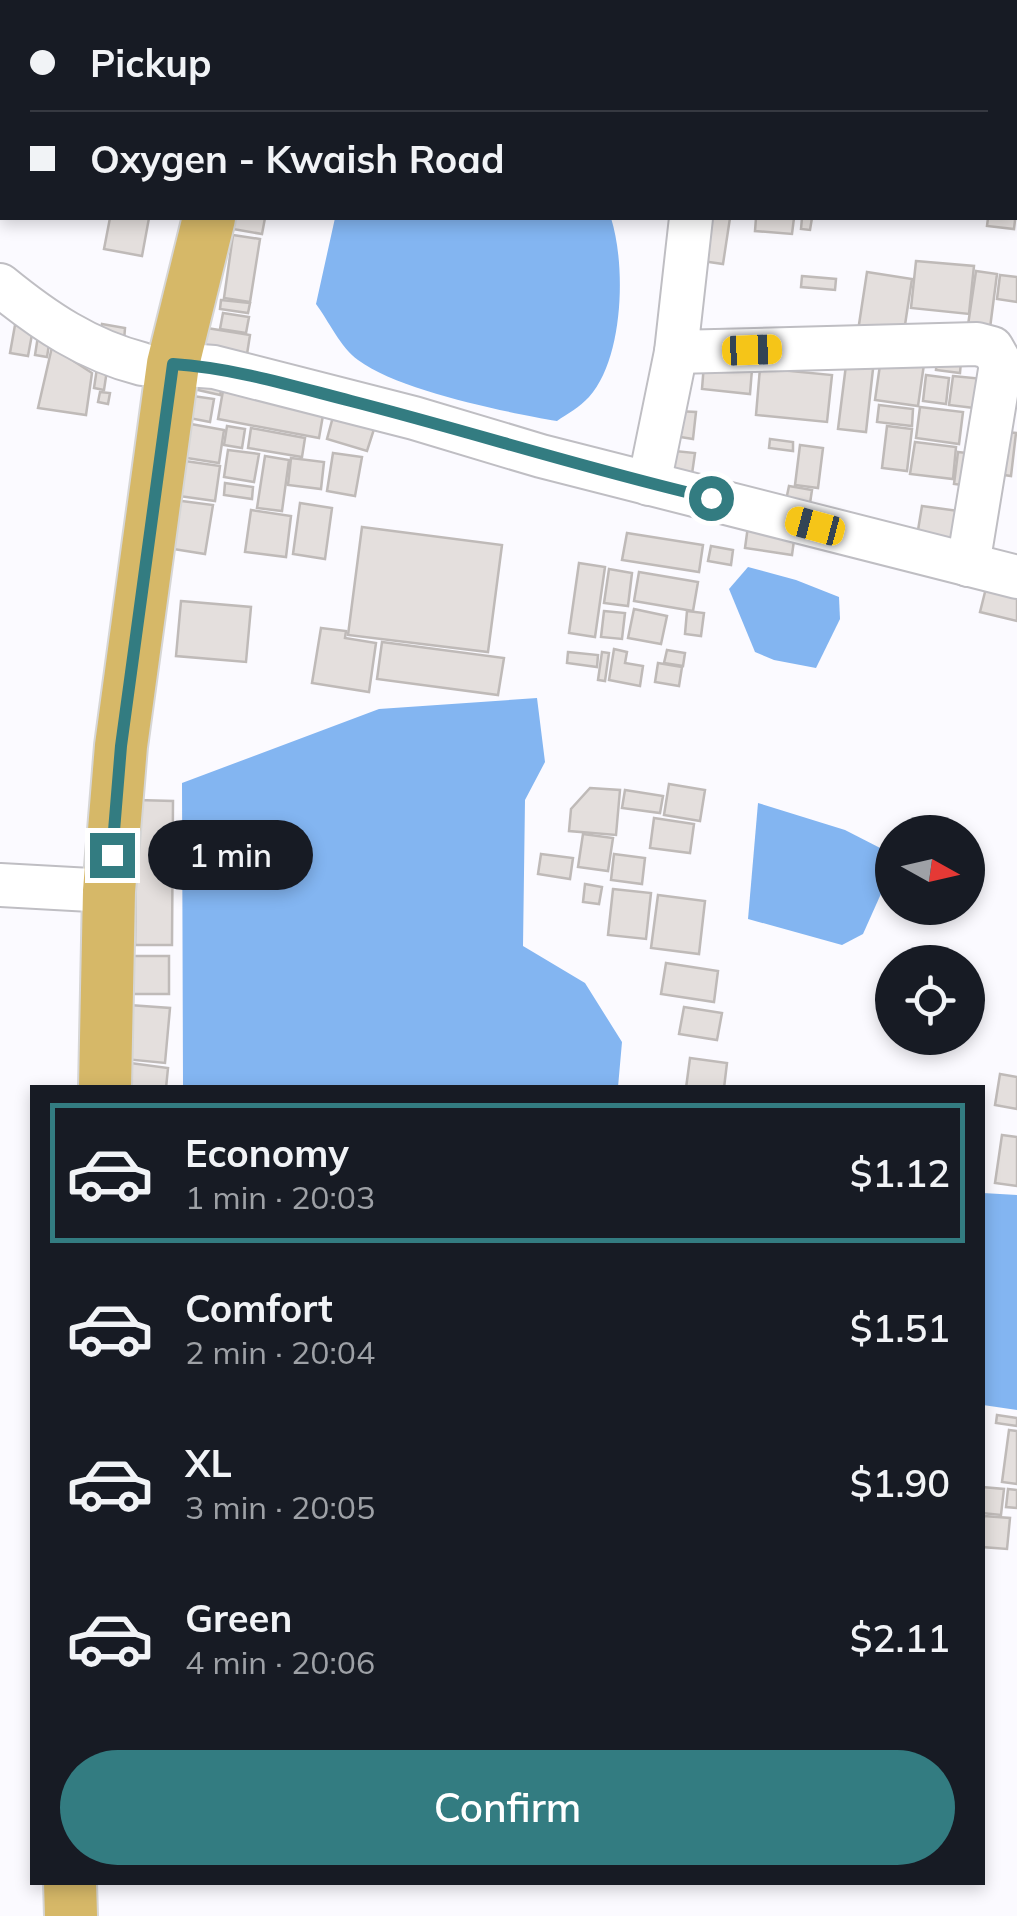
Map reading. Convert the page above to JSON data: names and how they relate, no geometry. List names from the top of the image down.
{
  "north": "right",
  "page": {
    "banner": ["Pickup", "Oxygen - Kwaish Road"],
    "bubble": "1 min",
    "list": [
      {
        "name": "Economy",
        "note": "1 min · 20:03",
        "value": "$1.12"
      },
      {
        "name": "Comfort",
        "note": "2 min · 20:04",
        "value": "$1.51"
      },
      {
        "name": "XL",
        "note": "3 min · 20:05",
        "value": "$1.90"
      },
      {
        "name": "Green",
        "note": "4 min · 20:06",
        "value": "$2.11"
      }
    ],
    "buttons": "Confirm"
  }
}
